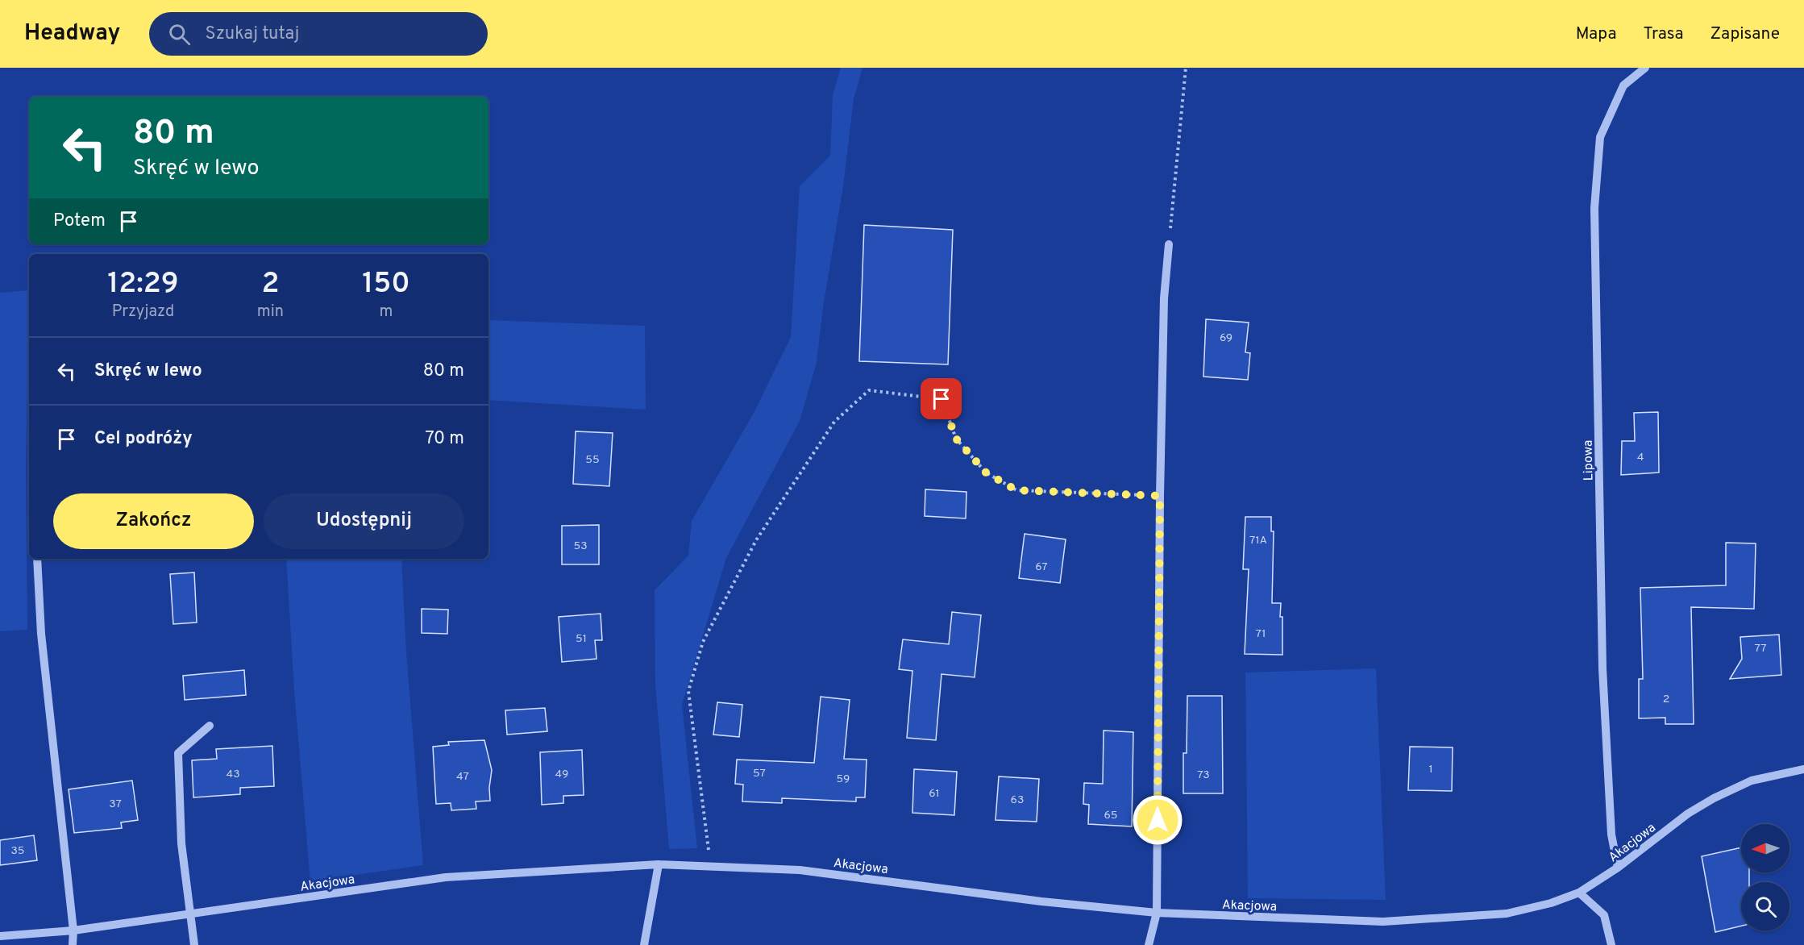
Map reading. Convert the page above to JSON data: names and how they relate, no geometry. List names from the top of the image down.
{
  "streets": {
    "street": ["Lipowa", "Akacjowa"]
  },
  "crossings": [
    ["Lipowa", "Akacjowa"]
  ],
  "house_numbers": [
    "69",
    "4",
    "55",
    "71A",
    "53",
    "67",
    "71",
    "51",
    "77",
    "2",
    "1",
    "57",
    "43",
    "49",
    "73",
    "47",
    "59",
    "61",
    "63",
    "37",
    "65",
    "35"
  ],
  "north": "left",
  "page": {
    "header": "Headway",
    "search": "Szukaj tutaj",
    "nav": ["Mapa", "Trasa", "Zapisane"],
    "turn": ["80 m", "Skręć w lewo"],
    "then": "Potem",
    "eta": [
      "12:29",
      "Przyjazd",
      "2",
      "min",
      "150",
      "m"
    ],
    "list": [
      {
        "name": "Skręć w lewo",
        "value": "80 m"
      },
      {
        "name": "Cel podróży",
        "value": "70 m"
      }
    ],
    "buttons": ["Zakończ", "Udostępnij"]
  }
}
